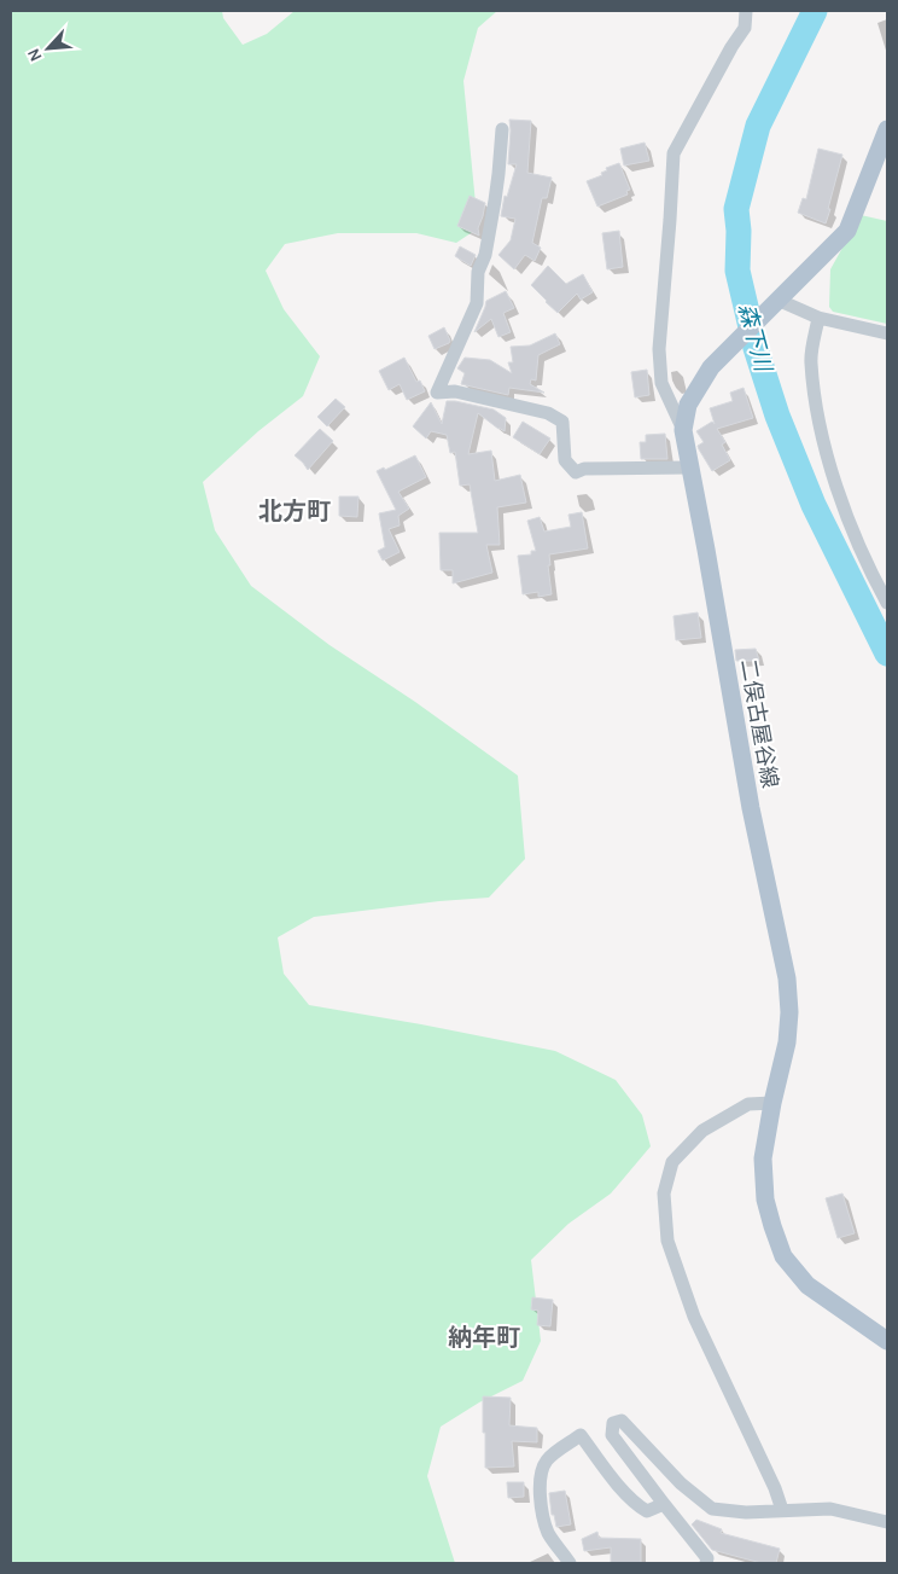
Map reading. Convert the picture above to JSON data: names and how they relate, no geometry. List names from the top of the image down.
{
  "streets": {
    "main road": ["二俣古屋谷線"]
  },
  "districts": ["北方町", "納年町"],
  "water": ["森下川"],
  "north": "bottom left"
}
